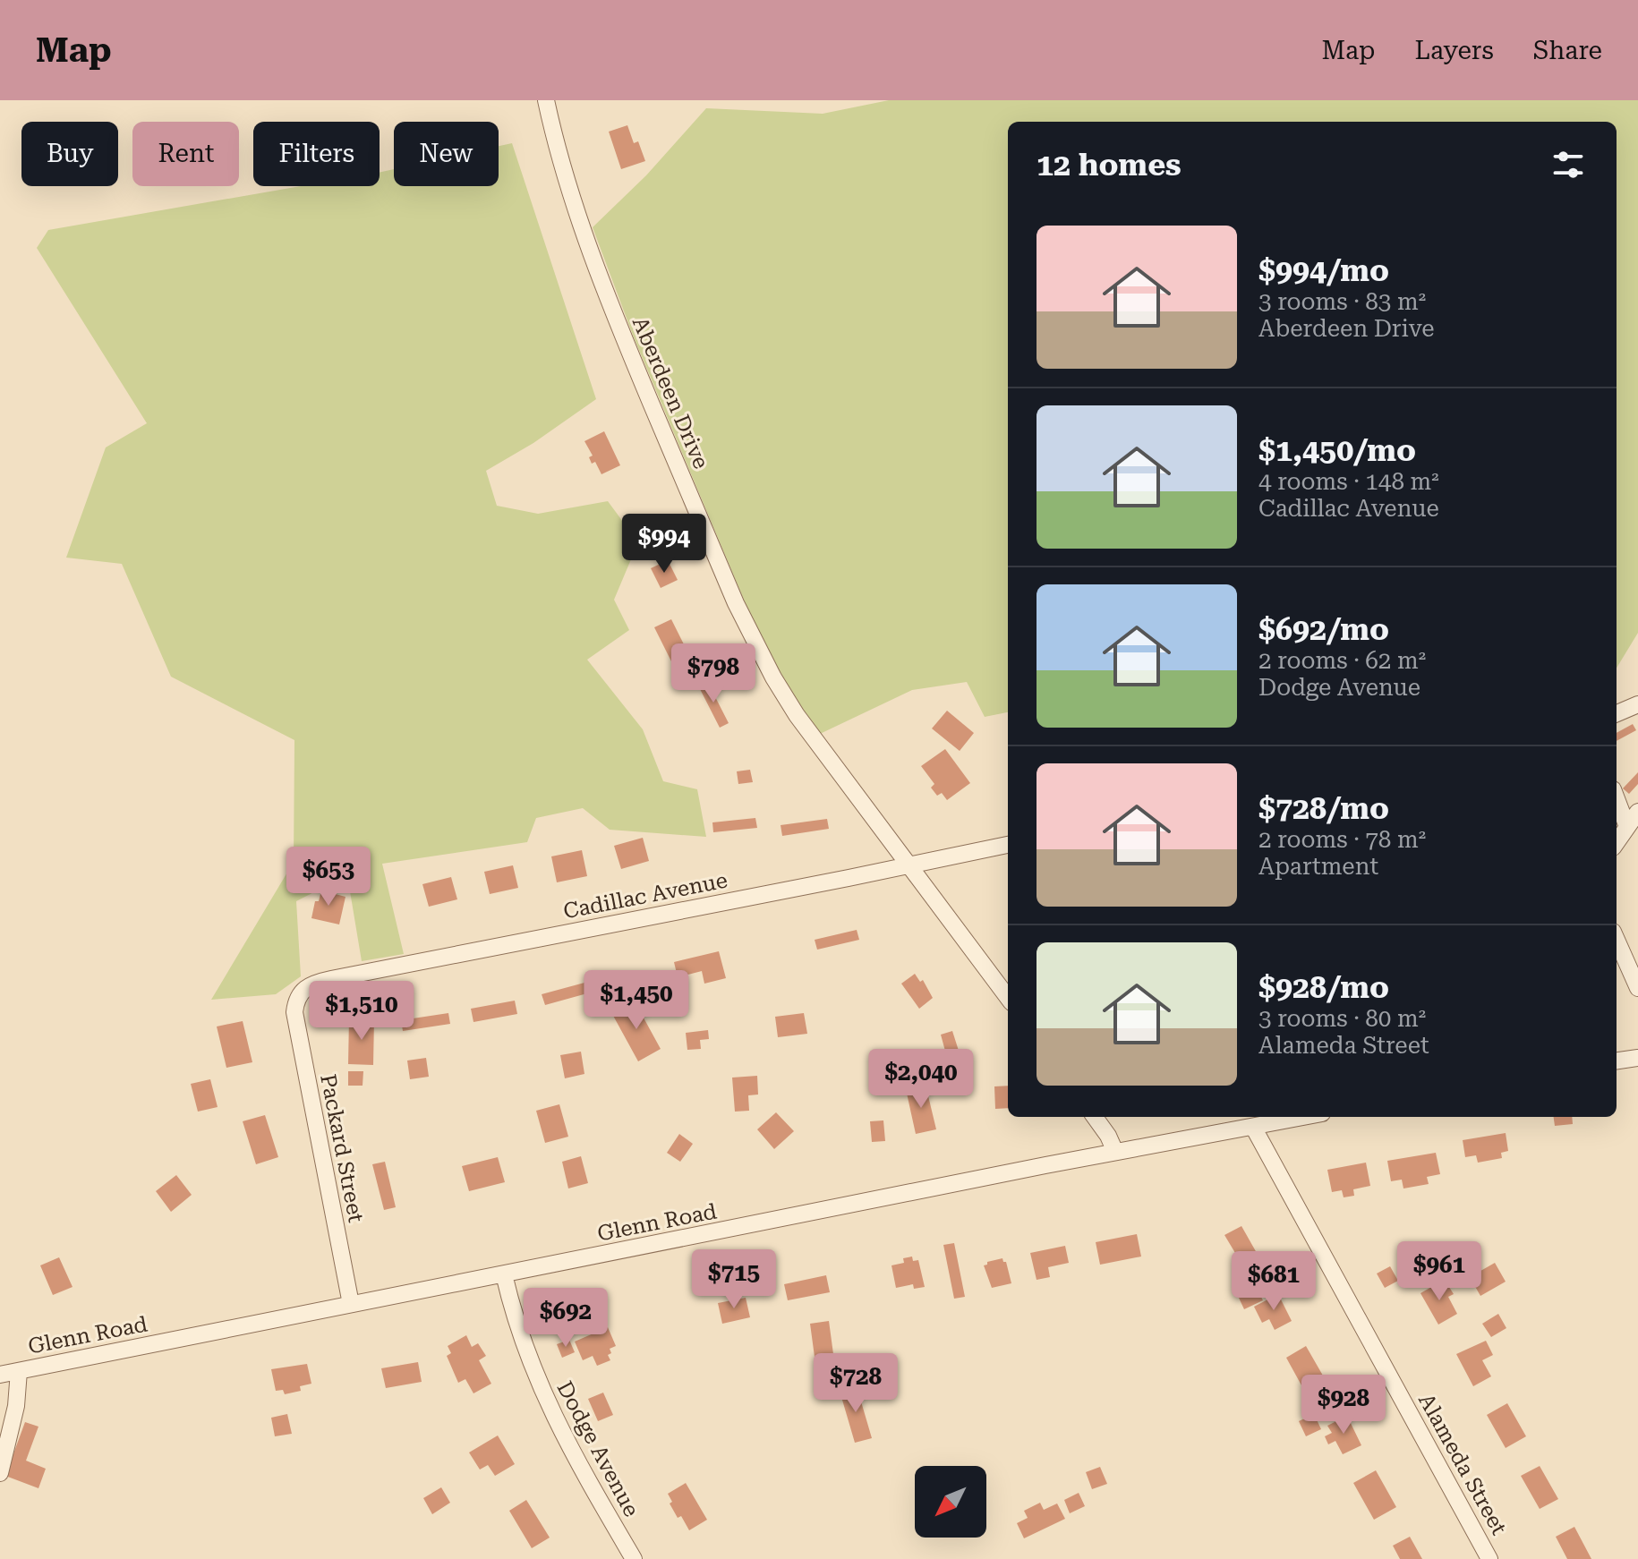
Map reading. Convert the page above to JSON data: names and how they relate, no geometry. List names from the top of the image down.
{
  "streets": {
    "street": [
      "Aberdeen Drive",
      "Cadillac Avenue",
      "Packard Street",
      "Glenn Road",
      "Dodge Avenue",
      "Alameda Street"
    ]
  },
  "crossings": [
    ["Aberdeen Drive", "Cadillac Avenue"],
    ["Cadillac Avenue", "Packard Street"],
    ["Packard Street", "Glenn Road"],
    ["Glenn Road", "Dodge Avenue"],
    ["Glenn Road", "Alameda Street"]
  ],
  "north": "bottom left",
  "page": {
    "header": "Map",
    "nav": ["Map", "Layers", "Share"],
    "chip": [
      "Buy",
      "Rent",
      "Filters",
      "New"
    ],
    "heading": "12 homes",
    "list": [
      {
        "name": "$994/mo",
        "note": "3 rooms · 83 m² · Aberdeen Drive"
      },
      {
        "name": "$1,450/mo",
        "note": "4 rooms · 148 m² · Cadillac Avenue"
      },
      {
        "name": "$692/mo",
        "note": "2 rooms · 62 m² · Dodge Avenue"
      },
      {
        "name": "$728/mo",
        "note": "2 rooms · 78 m² · Apartment"
      },
      {
        "name": "$928/mo",
        "note": "3 rooms · 80 m² · Alameda Street"
      }
    ],
    "price": [
      "$994",
      "$798",
      "$653",
      "$1,450",
      "$1,510",
      "$2,040",
      "$961",
      "$715",
      "$681",
      "$692",
      "$728",
      "$928"
    ]
  }
}
